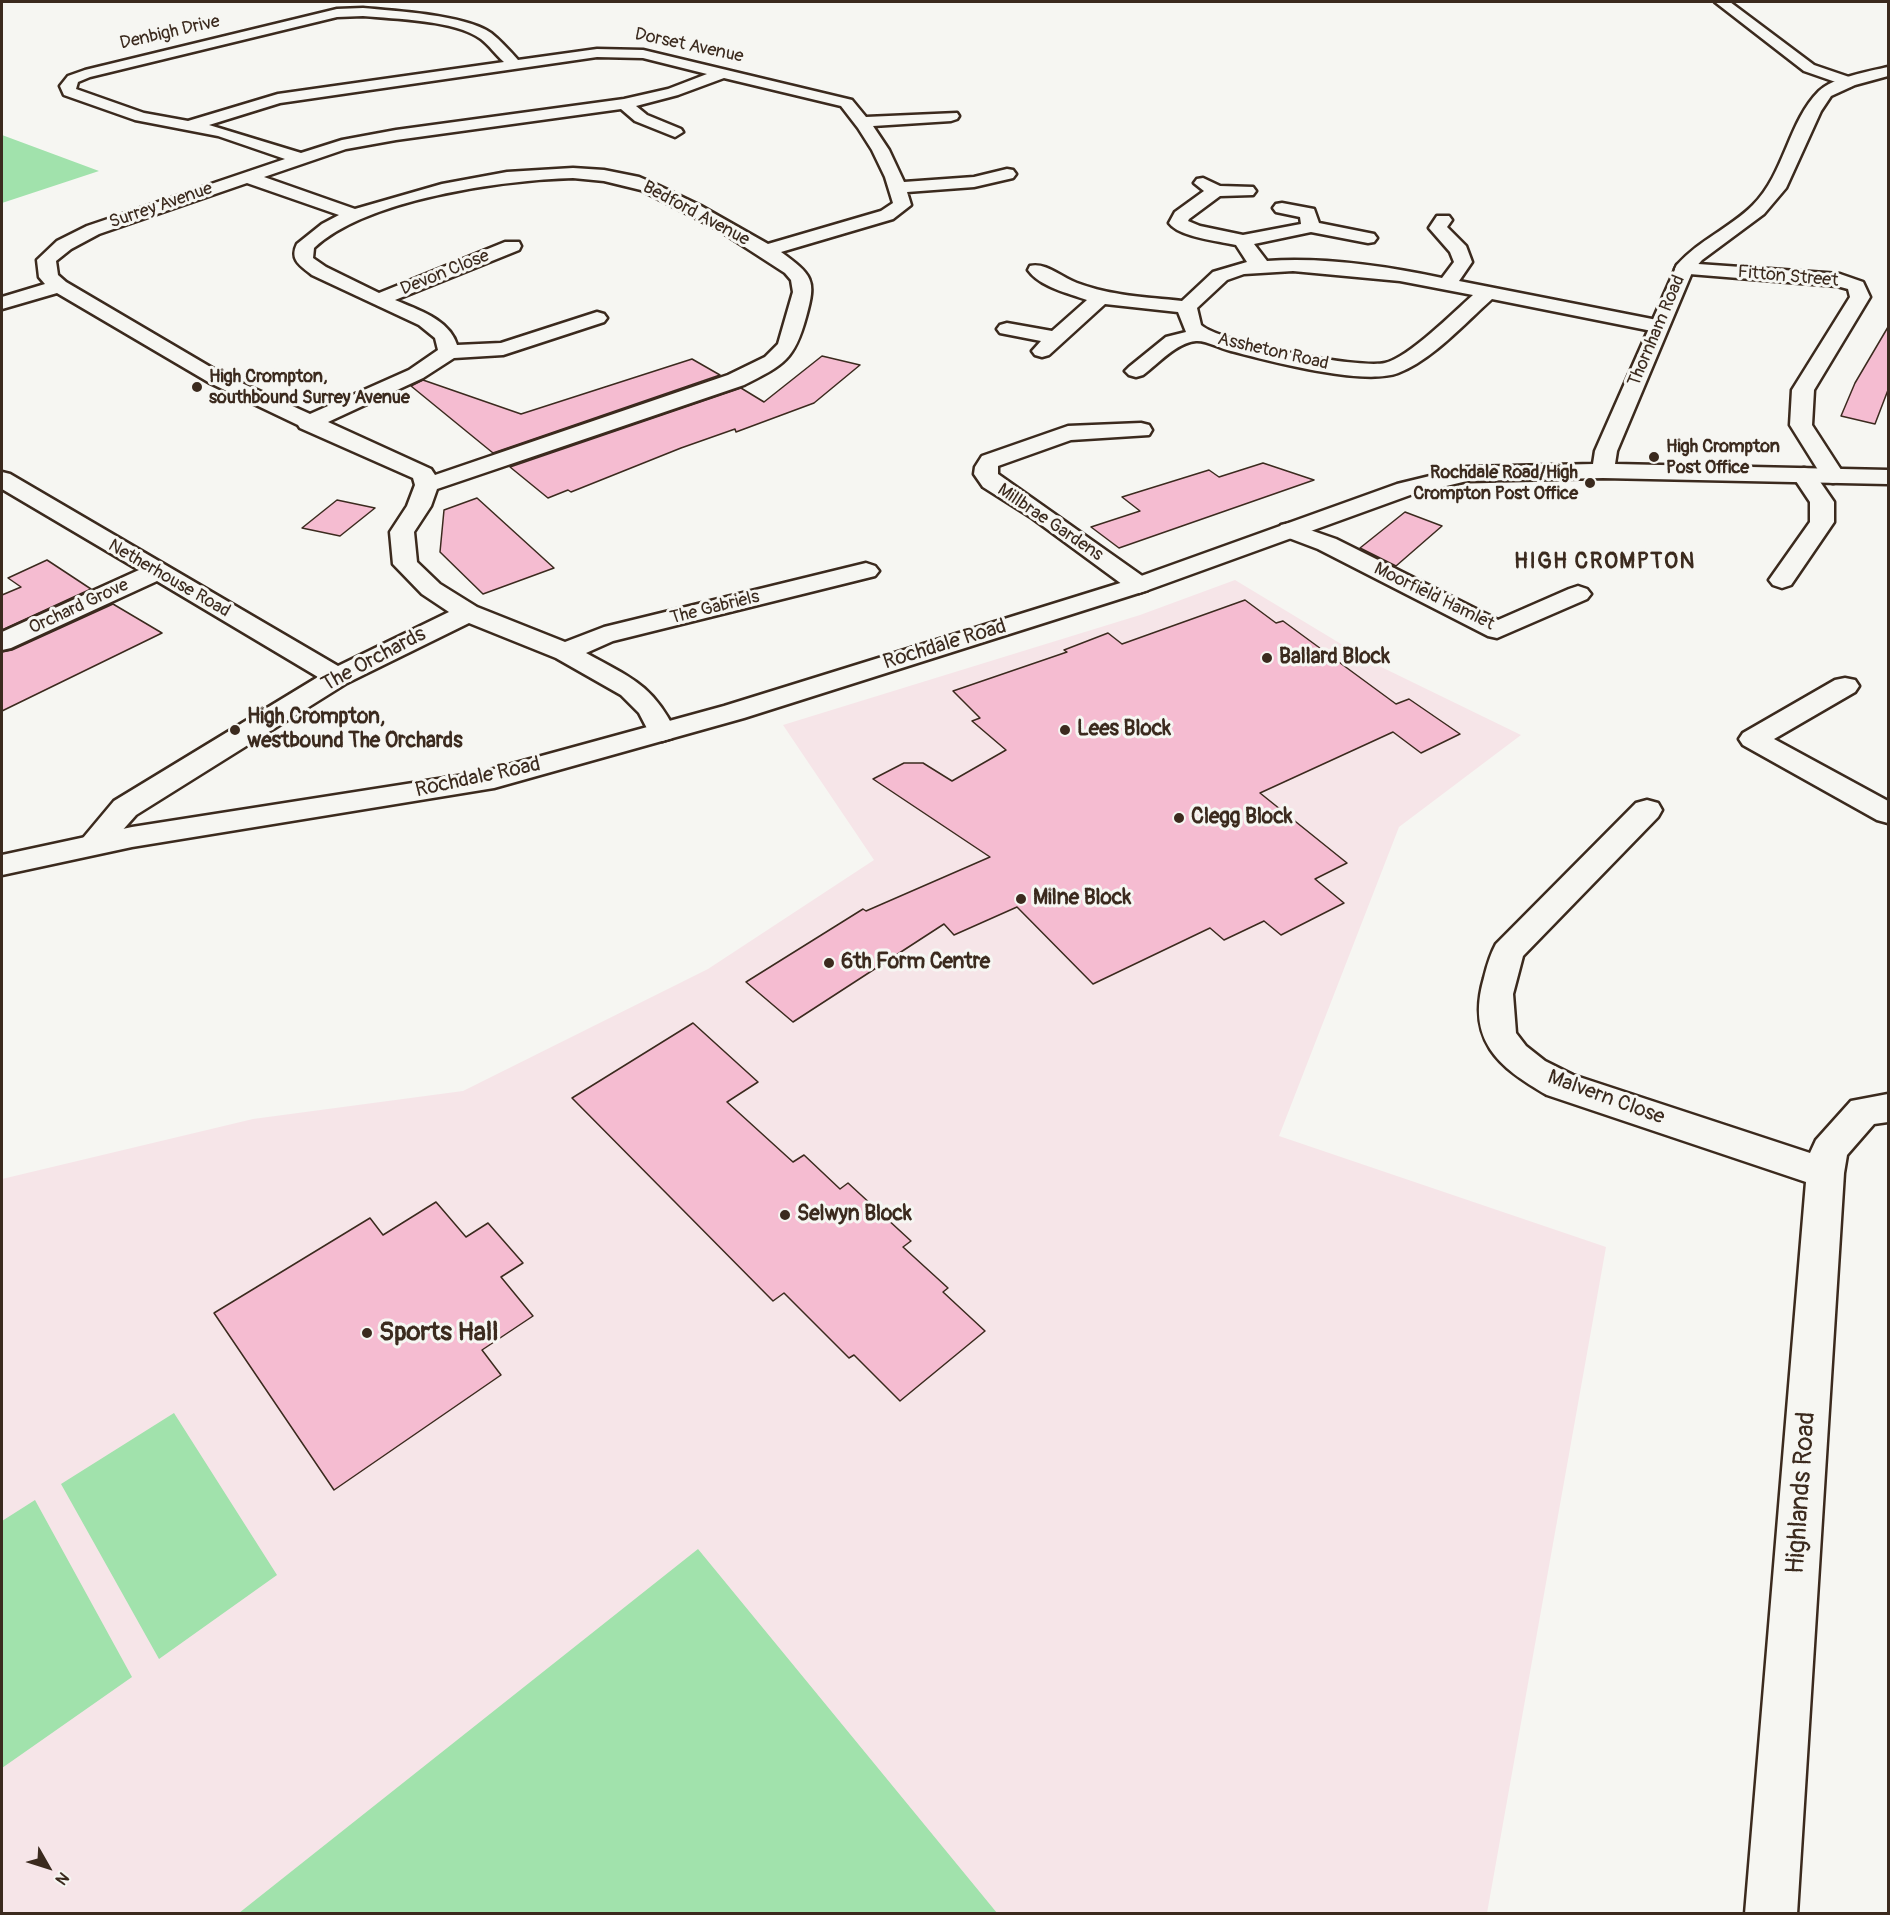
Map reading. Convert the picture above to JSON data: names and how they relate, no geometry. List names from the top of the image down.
{
  "streets": {
    "street": [
      "Denbigh Drive",
      "Dorset Avenue",
      "Surrey Avenue",
      "Bedford Avenue",
      "Devon Close",
      "Fitton Street",
      "Thornham Road",
      "Assheton Road",
      "Millbrae Gardens",
      "Netherhouse Road",
      "Moorfield Hamlet",
      "Orchard Grove",
      "The Gabriels",
      "Rochdale Road",
      "The Orchards",
      "Malvern Close",
      "Highlands Road"
    ]
  },
  "crossings": [
    ["Denbigh Drive", "Dorset Avenue"],
    ["Denbigh Drive", "Surrey Avenue"],
    ["Dorset Avenue", "Surrey Avenue"],
    ["Bedford Avenue", "Devon Close"],
    ["Fitton Street", "Thornham Road"],
    ["Fitton Street", "Rochdale Road"],
    ["Thornham Road", "Rochdale Road"],
    ["Millbrae Gardens", "Rochdale Road"],
    ["Netherhouse Road", "Orchard Grove"],
    ["Netherhouse Road", "The Orchards"],
    ["Moorfield Hamlet", "Rochdale Road"],
    ["Rochdale Road", "The Orchards"],
    ["Malvern Close", "Highlands Road"]
  ],
  "districts": ["HIGH CROMPTON"],
  "places": [
    "High Crompton, southbound Surrey Avenue",
    "High Crompton Post Office",
    "Rochdale Road/High Crompton Post Office",
    "Ballard Block",
    "High Crompton, westbound The Orchards",
    "Lees Block",
    "Clegg Block",
    "Milne Block",
    "6th Form Centre",
    "Selwyn Block",
    "Sports Hall"
  ],
  "north": "bottom right"
}
